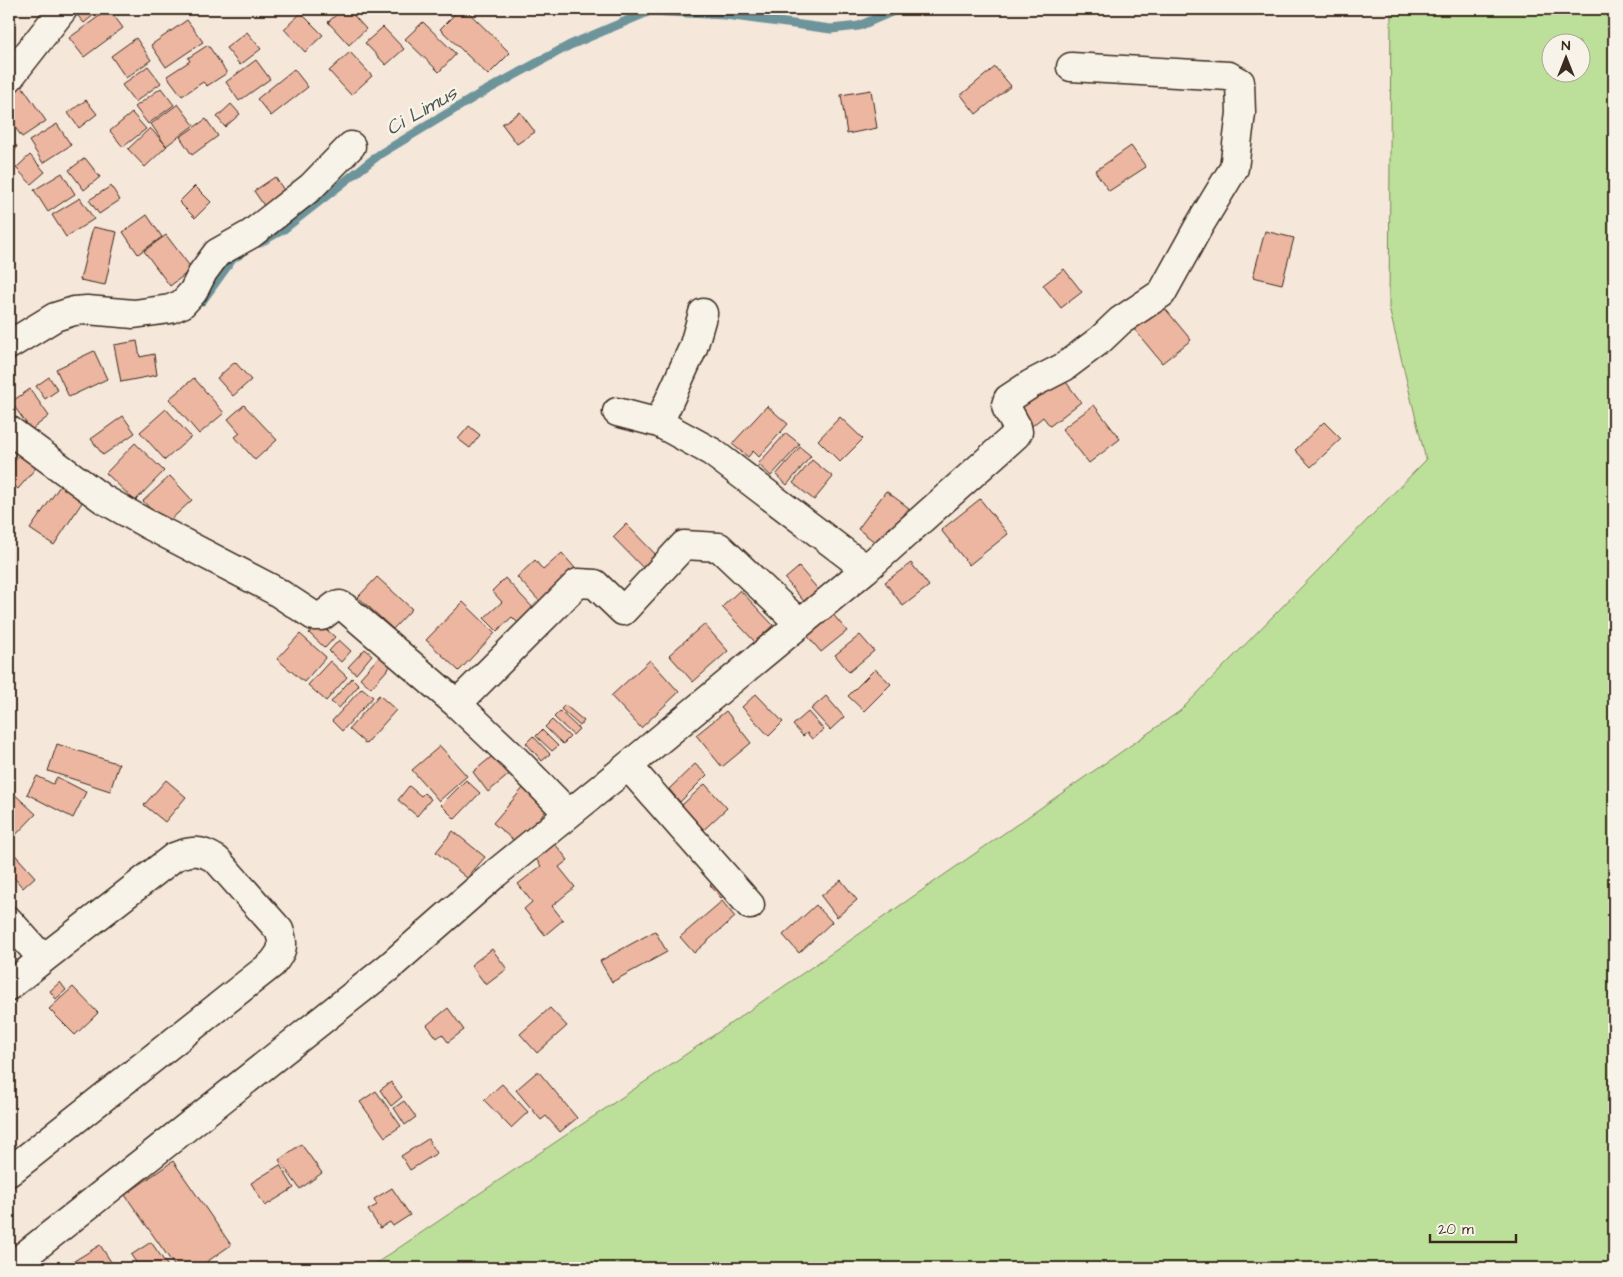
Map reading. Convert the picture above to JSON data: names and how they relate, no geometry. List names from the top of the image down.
{
  "water": ["Ci Limus"],
  "scale_bar": "20 m",
  "north": "top"
}
